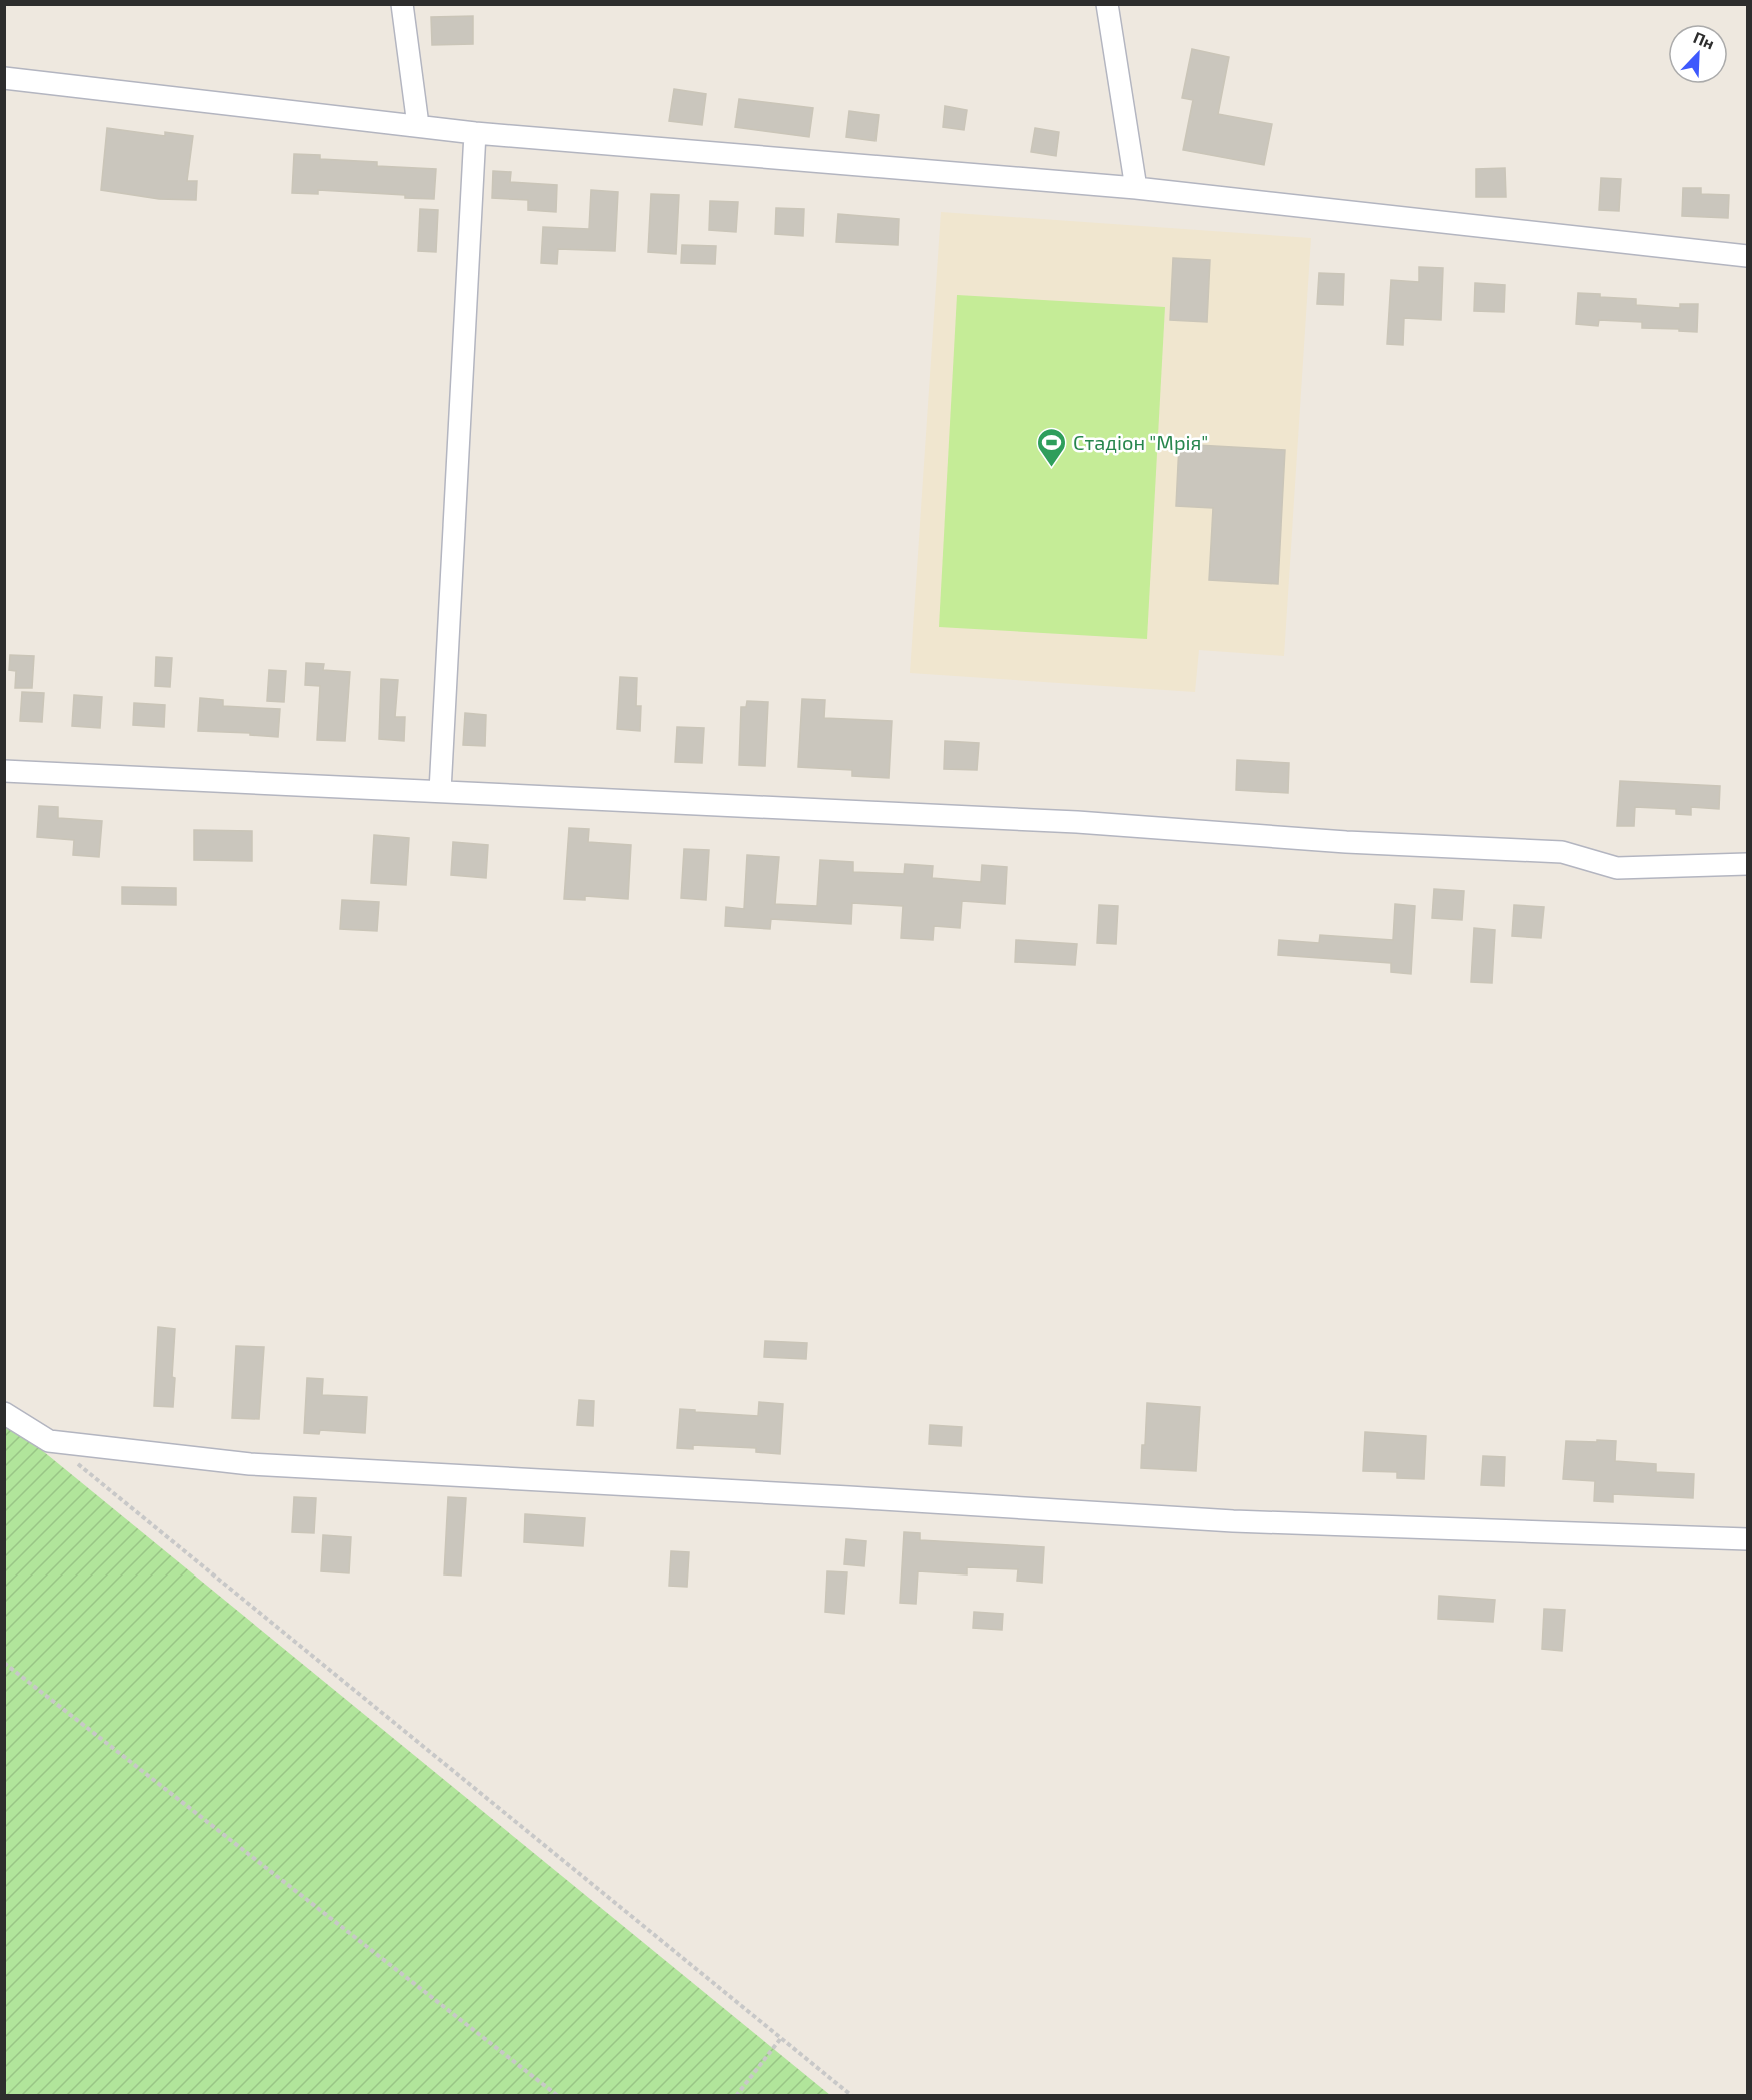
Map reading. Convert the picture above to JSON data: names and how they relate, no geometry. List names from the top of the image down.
{
  "places": {
    "sports": ["Стадіон \"Мрія\""]
  },
  "north": "top right"
}
